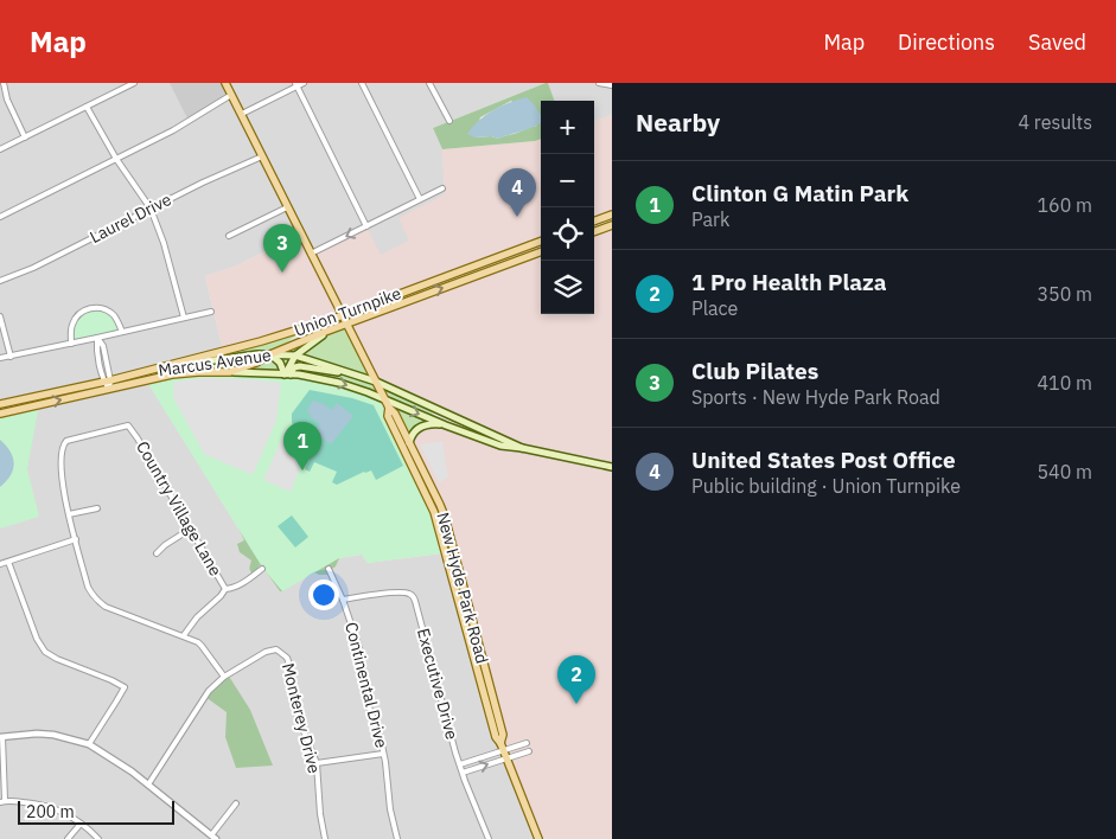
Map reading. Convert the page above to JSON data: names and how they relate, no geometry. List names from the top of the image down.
{
  "streets": {
    "main road": ["Union Turnpike", "Marcus Avenue", "New Hyde Park Road"],
    "street": [
      "Laurel Drive",
      "Country Village Lane",
      "Executive Drive",
      "Continental Drive",
      "Monterey Drive"
    ]
  },
  "crossings": [
    ["Laurel Drive", "New Hyde Park Road"],
    ["Union Turnpike", "Marcus Avenue"],
    ["Union Turnpike", "New Hyde Park Road"],
    ["Marcus Avenue", "New Hyde Park Road"],
    ["Country Village Lane", "Monterey Drive"],
    ["Executive Drive", "Continental Drive"]
  ],
  "scale_bar": "200 m",
  "page": {
    "header": "Map",
    "nav": ["Map", "Directions", "Saved"],
    "heading": ["Nearby", "4 results"],
    "map_buttons": ["+", "−"],
    "list": [
      {
        "mark": "1",
        "name": "Clinton G Matin Park",
        "note": "Park",
        "value": "160 m"
      },
      {
        "mark": "2",
        "name": "1 Pro Health Plaza",
        "note": "Place",
        "value": "350 m"
      },
      {
        "mark": "3",
        "name": "Club Pilates",
        "note": "Sports · New Hyde Park Road",
        "value": "410 m"
      },
      {
        "mark": "4",
        "name": "United States Post Office",
        "note": "Public building · Union Turnpike",
        "value": "540 m"
      }
    ],
    "pins": [
      "4",
      "3",
      "1",
      "2"
    ],
    "scale": "200 m"
  }
}
